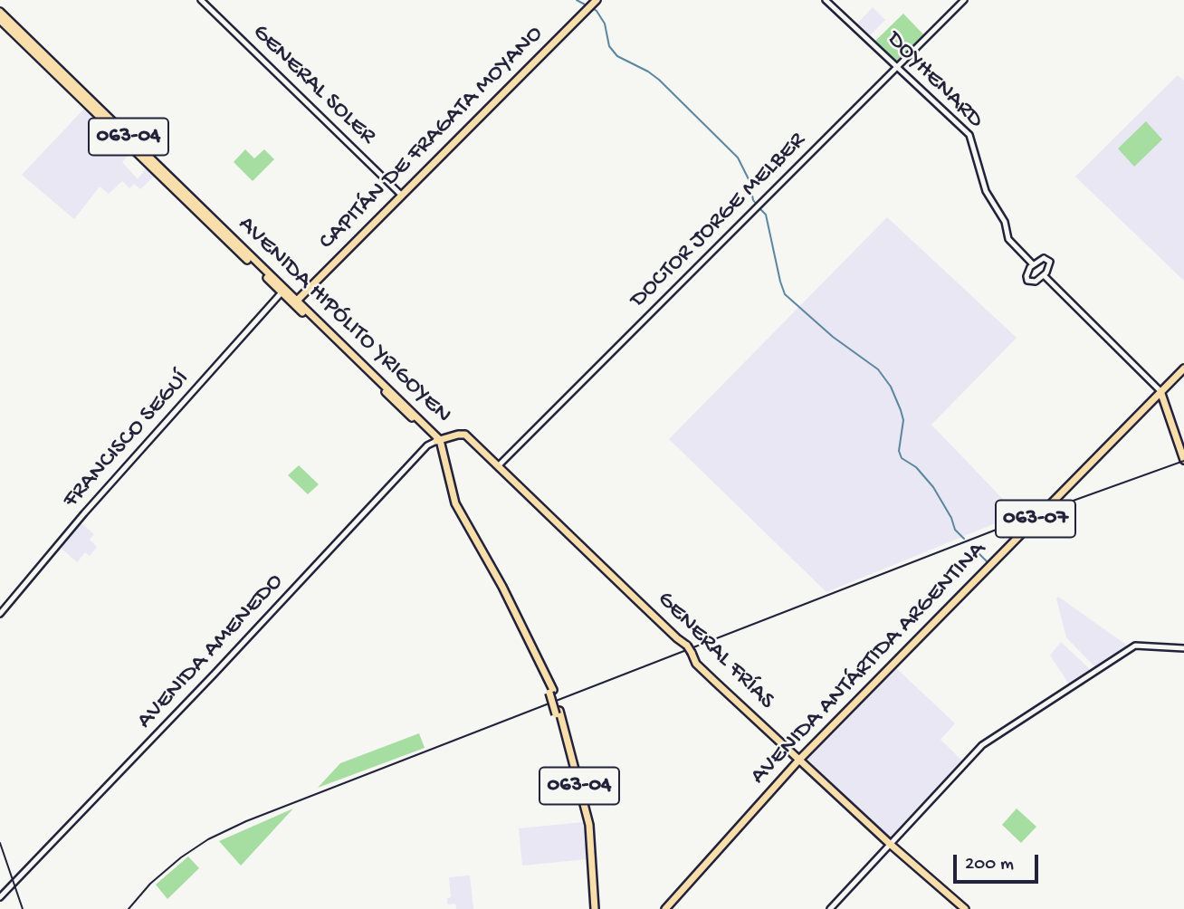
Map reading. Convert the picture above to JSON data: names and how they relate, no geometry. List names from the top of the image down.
{
  "streets": {
    "main road": [
      "063-04",
      "CAPITÁN DE FRAGATA MOYANO",
      "AVENIDA HIPÓLITO YRIGOYEN",
      "063-07",
      "GENERAL FRÍAS",
      "AVENIDA ANTÁRTIDA ARGENTINA"
    ],
    "street": [
      "DOYHENARD",
      "GENERAL SOLER",
      "DOCTOR JORGE MELBER",
      "FRANCISCO SEGUÍ",
      "AVENIDA AMENEDO"
    ]
  },
  "crossings": [
    ["DOYHENARD", "DOCTOR JORGE MELBER"],
    ["GENERAL SOLER", "CAPITÁN DE FRAGATA MOYANO"],
    ["CAPITÁN DE FRAGATA MOYANO", "AVENIDA HIPÓLITO YRIGOYEN"],
    ["DOCTOR JORGE MELBER", "GENERAL FRÍAS"],
    ["AVENIDA HIPÓLITO YRIGOYEN", "FRANCISCO SEGUÍ"],
    ["AVENIDA HIPÓLITO YRIGOYEN", "GENERAL FRÍAS"],
    ["AVENIDA HIPÓLITO YRIGOYEN", "AVENIDA AMENEDO"],
    ["GENERAL FRÍAS", "AVENIDA AMENEDO"],
    ["GENERAL FRÍAS", "AVENIDA ANTÁRTIDA ARGENTINA"]
  ],
  "scale_bar": "200 m"
}
